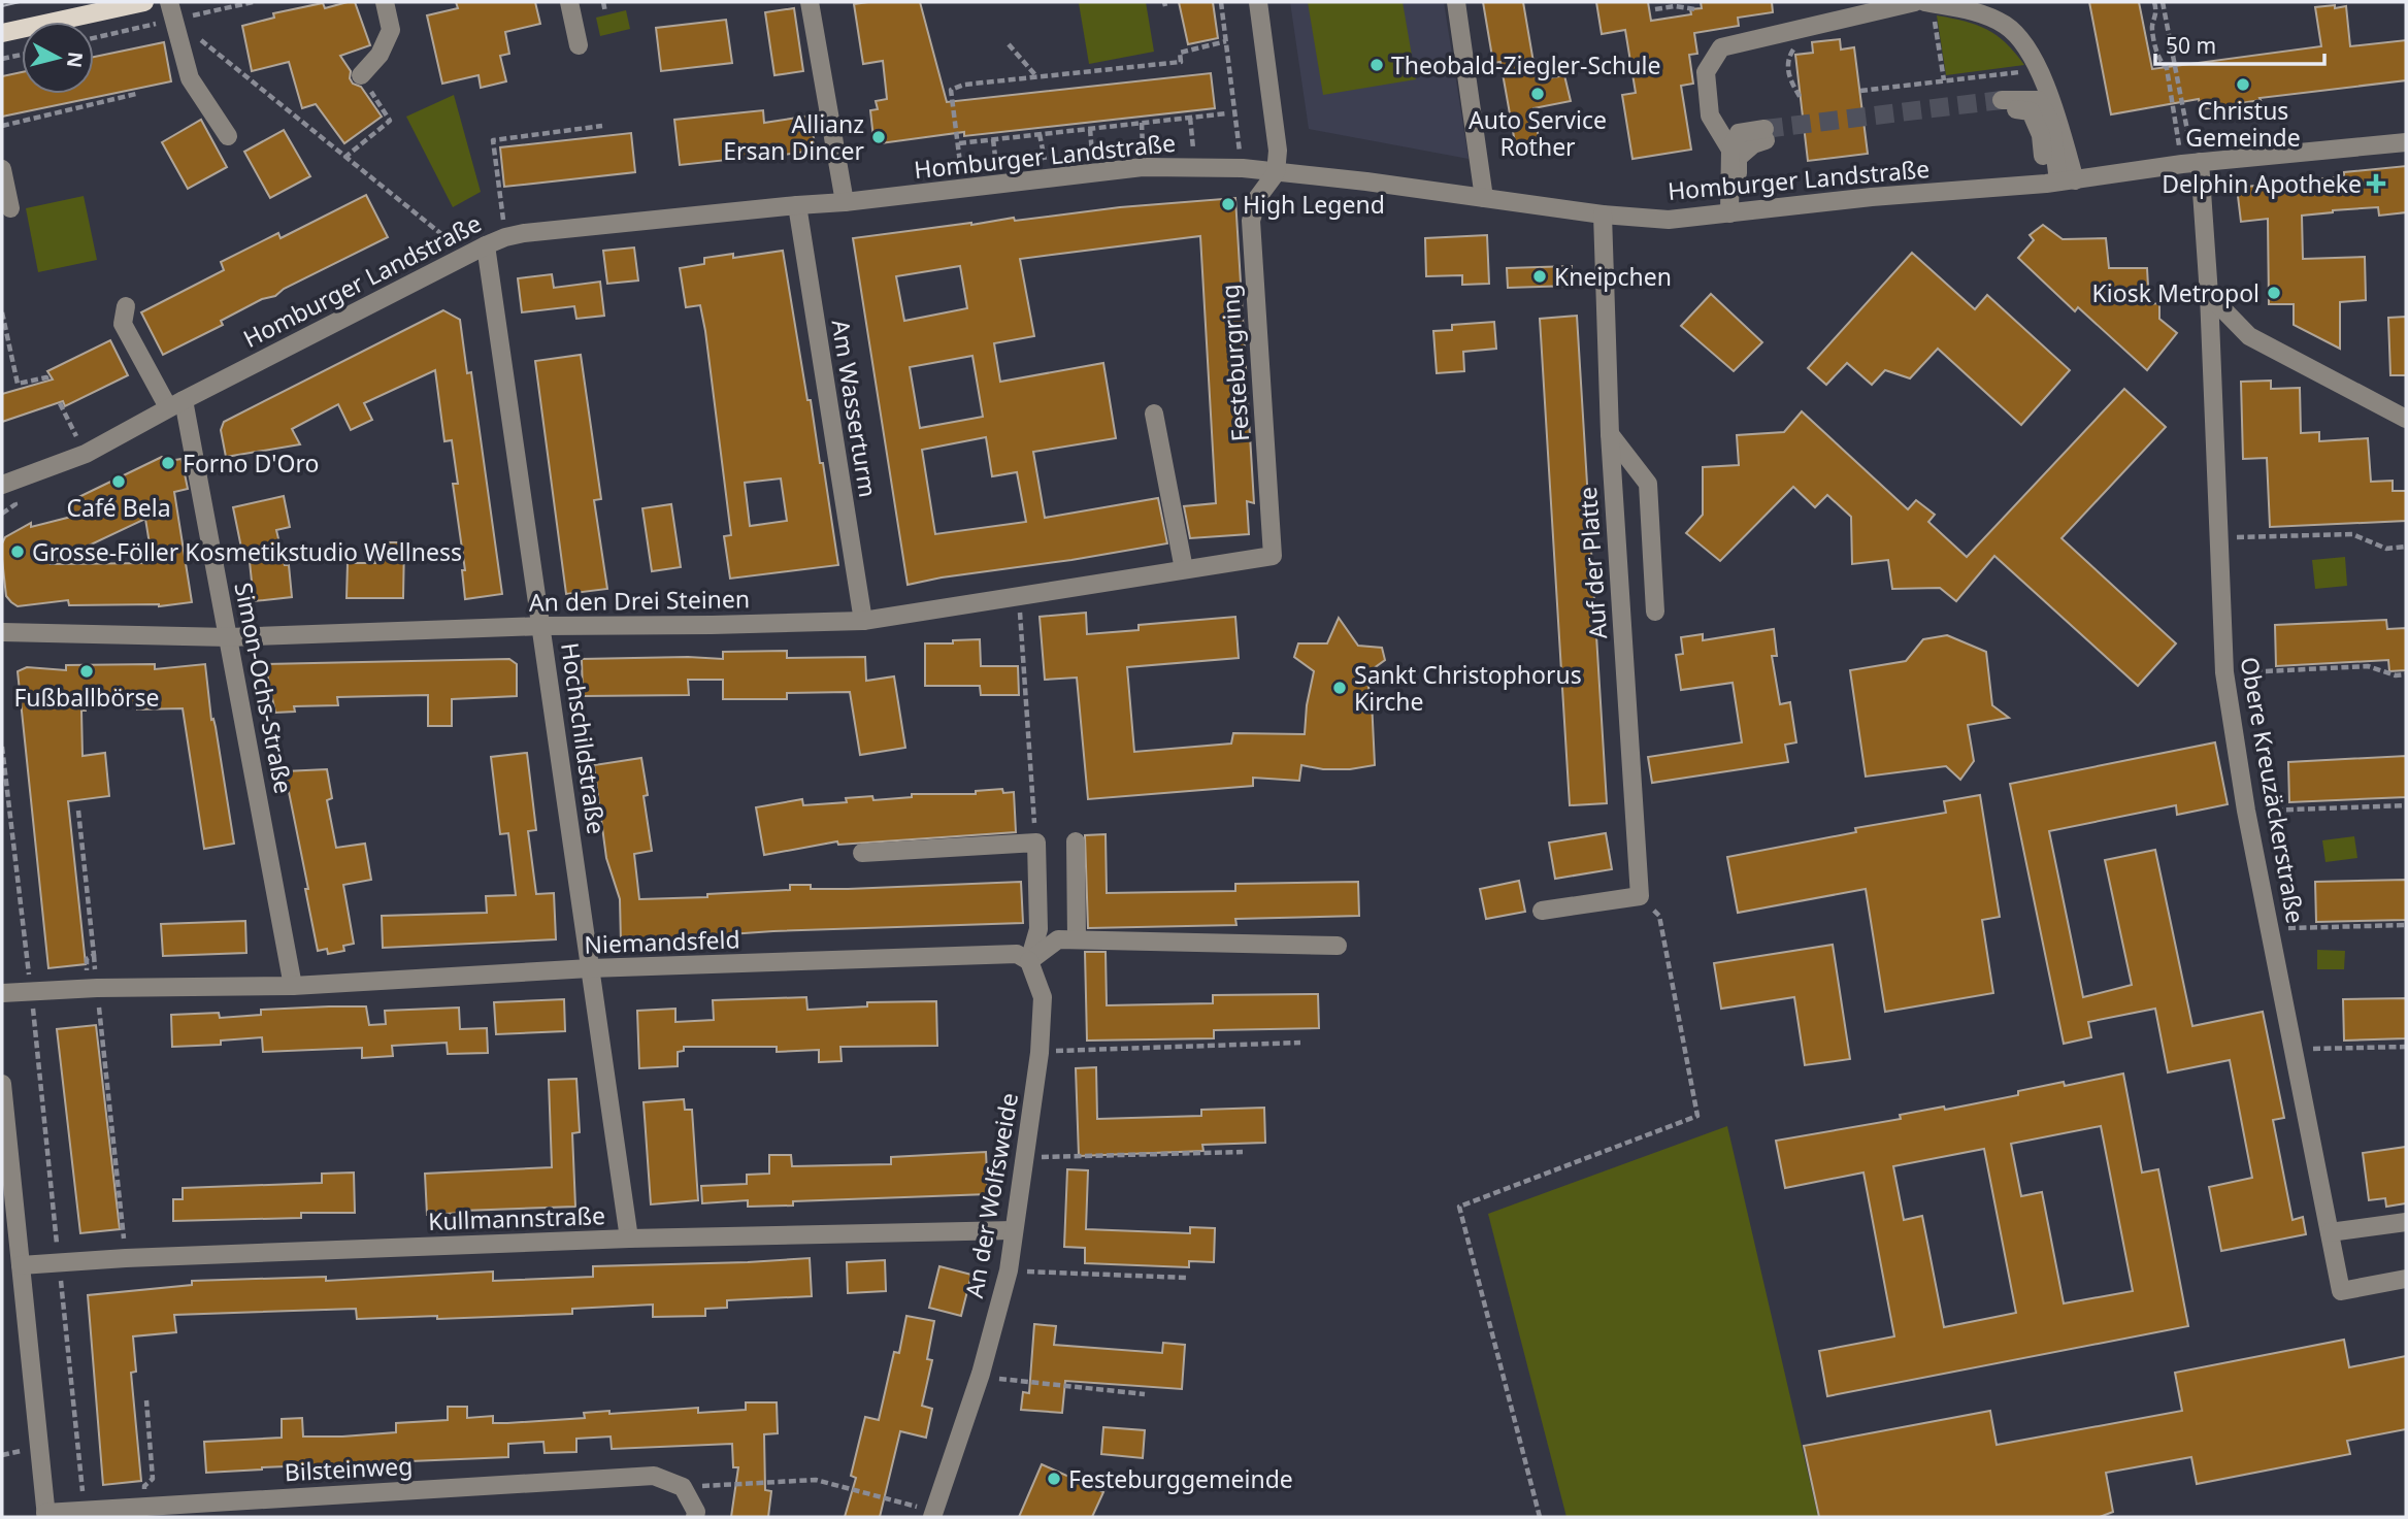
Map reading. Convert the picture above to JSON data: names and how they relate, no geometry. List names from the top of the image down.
{
  "streets": {
    "street": [
      "Homburger Landstraße",
      "Festeburgring",
      "Am Wasserturm",
      "Auf der Platte",
      "An den Drei Steinen",
      "Simon-Ochs-Straße",
      "Hochschildstraße",
      "Obere Kreuzäckerstraße",
      "Niemandsfeld",
      "An der Wolfsweide",
      "Kullmannstraße",
      "Bilsteinweg"
    ]
  },
  "crossings": [
    ["Homburger Landstraße", "Festeburgring"],
    ["Homburger Landstraße", "Am Wasserturm"],
    ["Homburger Landstraße", "Auf der Platte"],
    ["Homburger Landstraße", "Simon-Ochs-Straße"],
    ["Homburger Landstraße", "Hochschildstraße"],
    ["Homburger Landstraße", "Obere Kreuzäckerstraße"],
    ["Festeburgring", "An den Drei Steinen"],
    ["Am Wasserturm", "An den Drei Steinen"],
    ["An den Drei Steinen", "Simon-Ochs-Straße"],
    ["An den Drei Steinen", "Hochschildstraße"],
    ["Simon-Ochs-Straße", "Niemandsfeld"],
    ["Hochschildstraße", "Niemandsfeld"],
    ["Hochschildstraße", "Kullmannstraße"],
    ["Niemandsfeld", "An der Wolfsweide"],
    ["An der Wolfsweide", "Kullmannstraße"]
  ],
  "places": {
    "other": [
      "Theobald-Ziegler-Schule",
      "Christus Gemeinde",
      "Auto Service Rother",
      "Allianz Ersan Dincer",
      "High Legend",
      "Kneipchen",
      "Kiosk Metropol",
      "Forno D'Oro",
      "Café Bela",
      "Grosse-Föller Kosmetikstudio Wellness",
      "Fußballbörse",
      "Sankt Christophorus Kirche",
      "Festeburggemeinde"
    ],
    "health": ["Delphin Apotheke"]
  },
  "scale_bar": "50 m",
  "north": "right"
}
